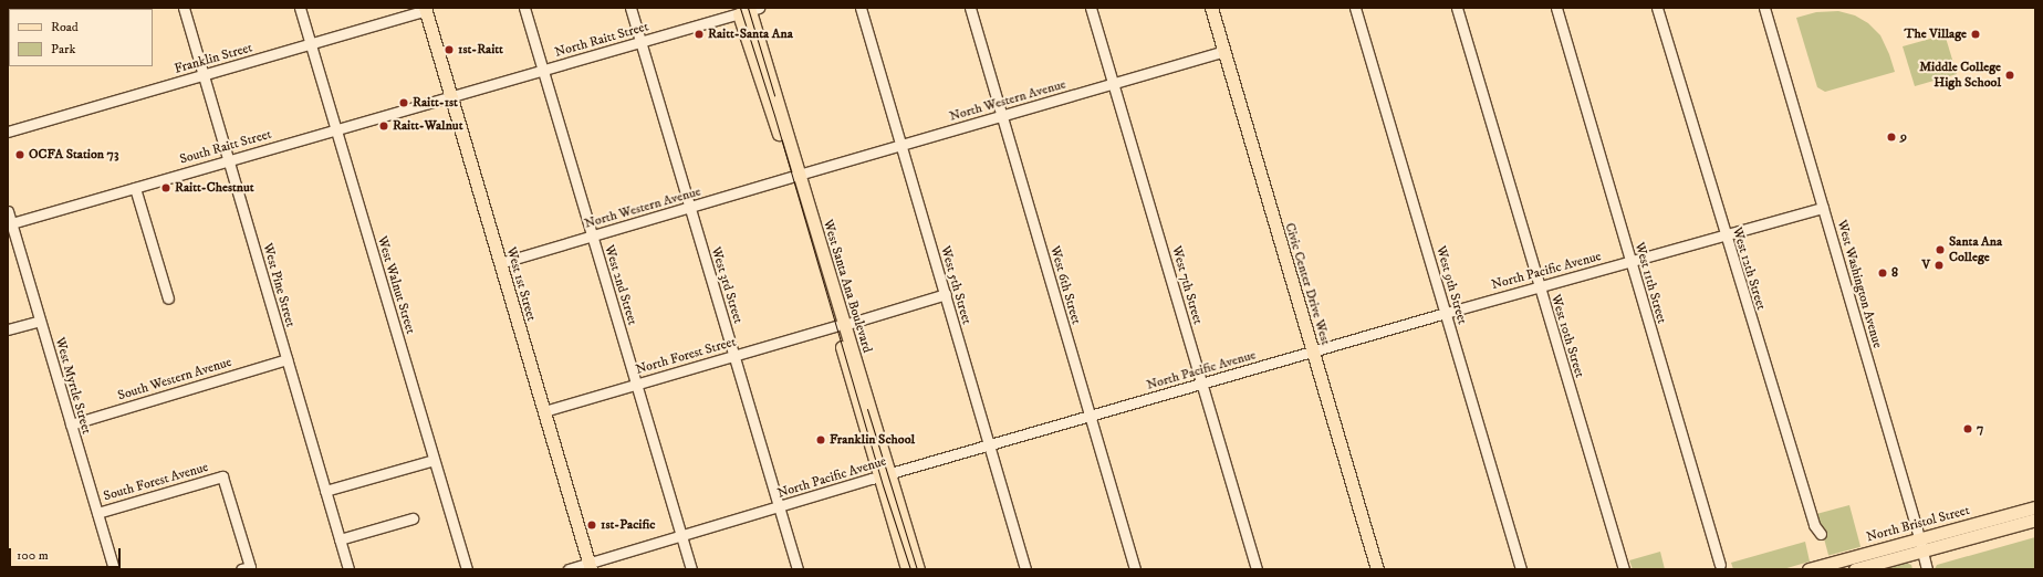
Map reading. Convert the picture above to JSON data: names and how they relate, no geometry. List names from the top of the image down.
{
  "streets": {
    "main road": [
      "West 1st Street",
      "Civic Center Drive West",
      "West Santa Ana Boulevard",
      "North Bristol Street"
    ],
    "street": [
      "North Raitt Street",
      "Franklin Street",
      "North Western Avenue",
      "South Raitt Street",
      "West 12th Street",
      "North Pacific Avenue",
      "West 11th Street",
      "West Washington Avenue",
      "West Pine Street",
      "West Walnut Street",
      "West 2nd Street",
      "West 3rd Street",
      "West 5th Street",
      "West 6th Street",
      "West 7th Street",
      "West 9th Street",
      "West 10th Street",
      "North Forest Street",
      "South Western Avenue",
      "West Myrtle Street",
      "South Forest Avenue"
    ]
  },
  "crossings": [
    ["North Raitt Street", "South Raitt Street"],
    ["North Raitt Street", "West 1st Street"],
    ["North Raitt Street", "West 2nd Street"],
    ["North Raitt Street", "West 3rd Street"],
    ["North Raitt Street", "West Santa Ana Boulevard"],
    ["Franklin Street", "West 1st Street"],
    ["Franklin Street", "West Pine Street"],
    ["Franklin Street", "West Walnut Street"],
    ["North Western Avenue", "West 1st Street"],
    ["North Western Avenue", "Civic Center Drive West"],
    ["North Western Avenue", "West 2nd Street"],
    ["North Western Avenue", "West 3rd Street"],
    ["North Western Avenue", "West 5th Street"],
    ["North Western Avenue", "West 6th Street"],
    ["North Western Avenue", "West 7th Street"],
    ["North Western Avenue", "West Santa Ana Boulevard"],
    ["South Raitt Street", "West 1st Street"],
    ["South Raitt Street", "West Pine Street"],
    ["South Raitt Street", "West Walnut Street"],
    ["South Raitt Street", "West Myrtle Street"],
    ["West 12th Street", "North Pacific Avenue"],
    ["North Pacific Avenue", "West 11th Street"],
    ["North Pacific Avenue", "West 1st Street"],
    ["North Pacific Avenue", "Civic Center Drive West"],
    ["North Pacific Avenue", "West Washington Avenue"],
    ["North Pacific Avenue", "West 2nd Street"],
    ["North Pacific Avenue", "West 3rd Street"],
    ["North Pacific Avenue", "West 5th Street"],
    ["North Pacific Avenue", "West 6th Street"],
    ["North Pacific Avenue", "West 7th Street"],
    ["North Pacific Avenue", "West 9th Street"],
    ["North Pacific Avenue", "West Santa Ana Boulevard"],
    ["North Pacific Avenue", "West 10th Street"],
    ["West 1st Street", "North Forest Street"],
    ["West Washington Avenue", "North Bristol Street"],
    ["West Pine Street", "South Western Avenue"],
    ["West 2nd Street", "North Forest Street"],
    ["West 3rd Street", "North Forest Street"],
    ["West 5th Street", "North Forest Street"],
    ["West Santa Ana Boulevard", "North Forest Street"],
    ["South Western Avenue", "West Myrtle Street"],
    ["West Myrtle Street", "South Forest Avenue"]
  ],
  "places": [
    "Raitt-Santa Ana",
    "The Village",
    "1st-Raitt",
    "Middle College High School",
    "Raitt-1st",
    "Raitt-Walnut",
    "9",
    "OCFA Station 73",
    "Raitt-Chestnut",
    "Santa Ana College",
    "V",
    "8",
    "7",
    "Franklin School",
    "1st-Pacific"
  ],
  "legend": ["Road", "Park"],
  "scale_bar": "100 m"
}
